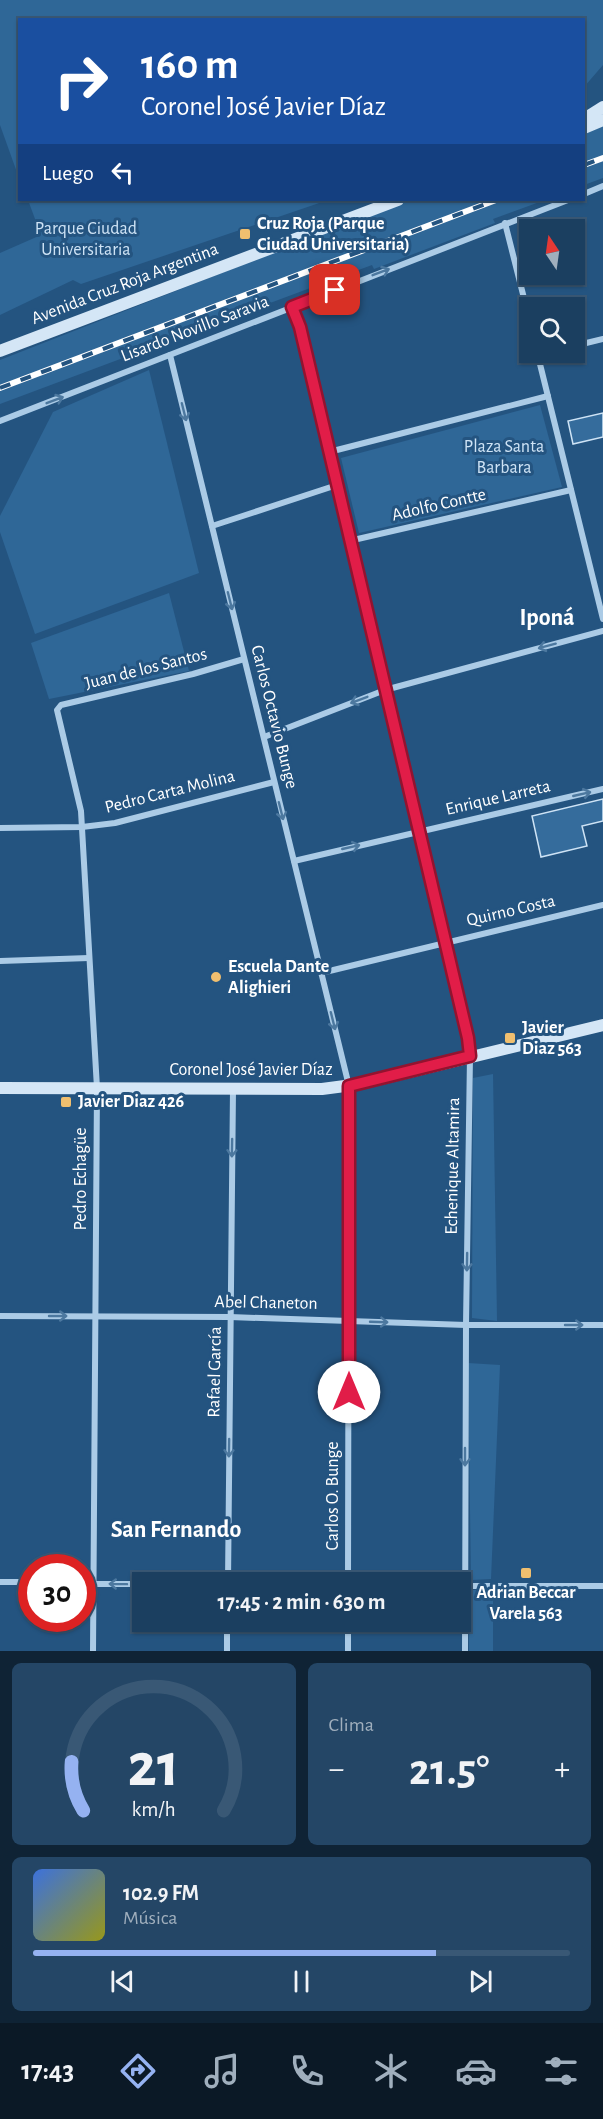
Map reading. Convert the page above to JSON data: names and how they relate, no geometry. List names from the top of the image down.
{
  "streets": {
    "main road": ["Avenida Cruz Roja Argentina", "Coronel José Javier Díaz"],
    "street": [
      "Lisardo Novillo Saravia",
      "Adolfo Contte",
      "Juan de los Santos",
      "Carlos Octavio Bunge",
      "Pedro Carta Molina",
      "Enrique Larreta",
      "Quirno Costa",
      "Echenique Altamira",
      "Pedro Echagüe",
      "Abel Chaneton",
      "Rafael García",
      "Carlos O. Bunge"
    ]
  },
  "crossings": [
    ["Lisardo Novillo Saravia", "Carlos Octavio Bunge"],
    ["Lisardo Novillo Saravia", "Echenique Altamira"],
    ["Adolfo Contte", "Echenique Altamira"],
    ["Juan de los Santos", "Carlos Octavio Bunge"],
    ["Juan de los Santos", "Pedro Echagüe"],
    ["Carlos Octavio Bunge", "Pedro Carta Molina"],
    ["Carlos Octavio Bunge", "Enrique Larreta"],
    ["Carlos Octavio Bunge", "Quirno Costa"],
    ["Carlos Octavio Bunge", "Coronel José Javier Díaz"],
    ["Carlos Octavio Bunge", "Carlos O. Bunge"],
    ["Pedro Carta Molina", "Pedro Echagüe"],
    ["Enrique Larreta", "Echenique Altamira"],
    ["Quirno Costa", "Echenique Altamira"],
    ["Coronel José Javier Díaz", "Echenique Altamira"],
    ["Coronel José Javier Díaz", "Pedro Echagüe"],
    ["Coronel José Javier Díaz", "Rafael García"],
    ["Coronel José Javier Díaz", "Carlos O. Bunge"],
    ["Echenique Altamira", "Abel Chaneton"],
    ["Pedro Echagüe", "Abel Chaneton"],
    ["Abel Chaneton", "Rafael García"],
    ["Abel Chaneton", "Carlos O. Bunge"]
  ],
  "one_way": [
    "Lisardo Novillo Saravia",
    "Carlos Octavio Bunge",
    "Enrique Larreta",
    "Echenique Altamira",
    "Abel Chaneton",
    "Rafael García"
  ],
  "districts": ["Iponá", "San Fernando"],
  "parks": ["Parque Ciudad Universitaria", "Plaza Santa Barbara"],
  "places": {
    "transit": [
      "Cruz Roja (Parque Ciudad Universitaria)",
      "Javier Diaz 563",
      "Javier Diaz 426",
      "Adrian Beccar Varela 563"
    ],
    "other": ["Escuela Dante Alighieri"]
  },
  "north": "top",
  "page": {
    "turn": ["160 m", "Coronel José Javier Díaz"],
    "then": "Luego",
    "limit": "30",
    "trip": "17:45 · 2 min · 630 m",
    "tile": "Clima",
    "heat": ["−", "21.5°", "+"],
    "song": ["102.9 FM", "Música"],
    "tabs": "17:43",
    "gauge": ["21", "km/h"]
  }
}
